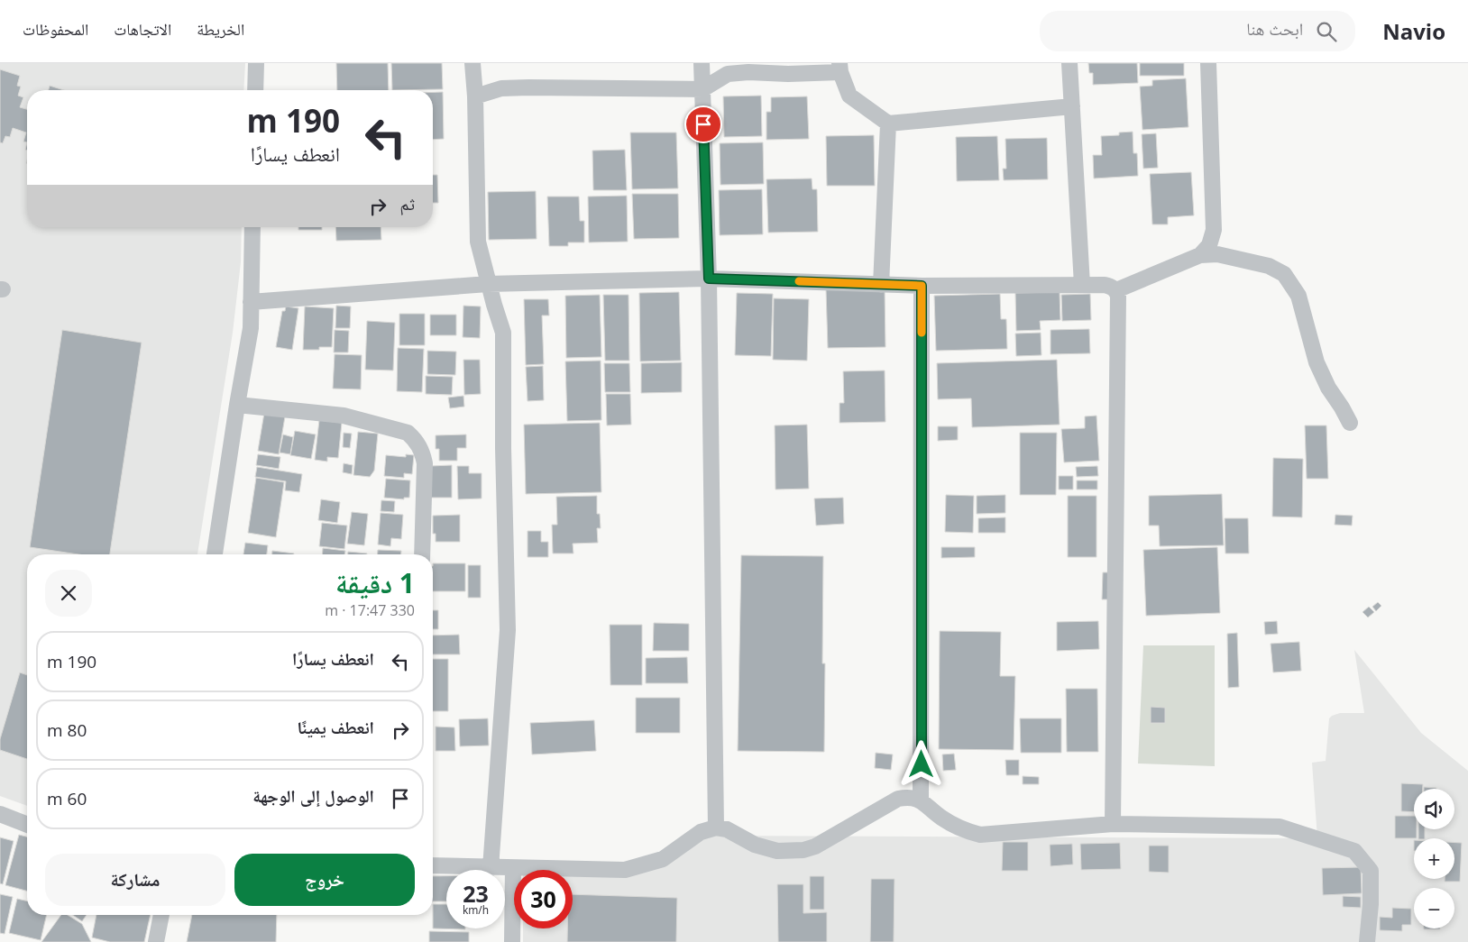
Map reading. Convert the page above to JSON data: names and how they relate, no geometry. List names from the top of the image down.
{
  "page": {
    "header": "Navio",
    "search": "ابحث هنا",
    "nav": ["الخريطة", "الاتجاهات", "المحفوظات"],
    "turn": ["190 m", "انعطف يسارًا"],
    "then": "ثم",
    "heading": ["1 دقيقة", "330 m · 17:47"],
    "list": [
      {
        "name": "انعطف يسارًا",
        "value": "190 m"
      },
      {
        "name": "انعطف يمينًا",
        "value": "80 m"
      },
      {
        "name": "الوصول إلى الوجهة",
        "value": "60 m"
      }
    ],
    "map_buttons": ["+", "−"],
    "buttons": ["خروج", "مشاركة"],
    "speed": "23 km/h",
    "limit": "30"
  }
}
